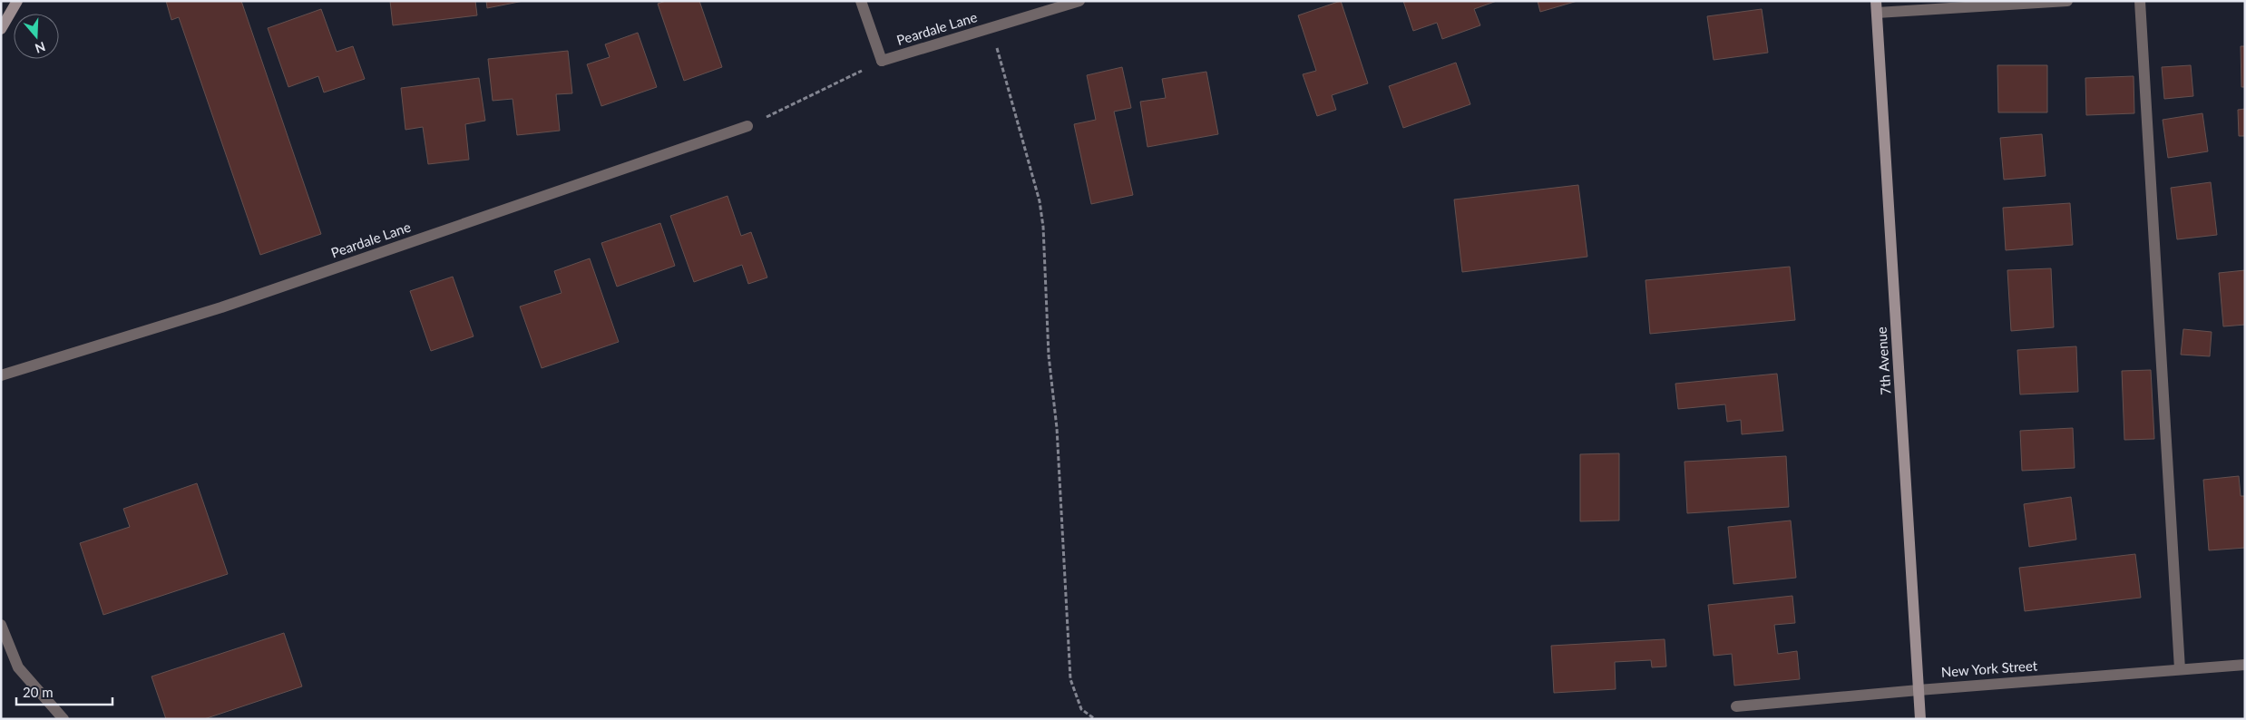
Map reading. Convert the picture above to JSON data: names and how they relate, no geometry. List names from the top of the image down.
{
  "streets": {
    "street": ["Peardale Lane", "7th Avenue", "New York Street"]
  },
  "crossings": [
    ["7th Avenue", "New York Street"]
  ],
  "scale_bar": "20 m",
  "north": "bottom"
}
